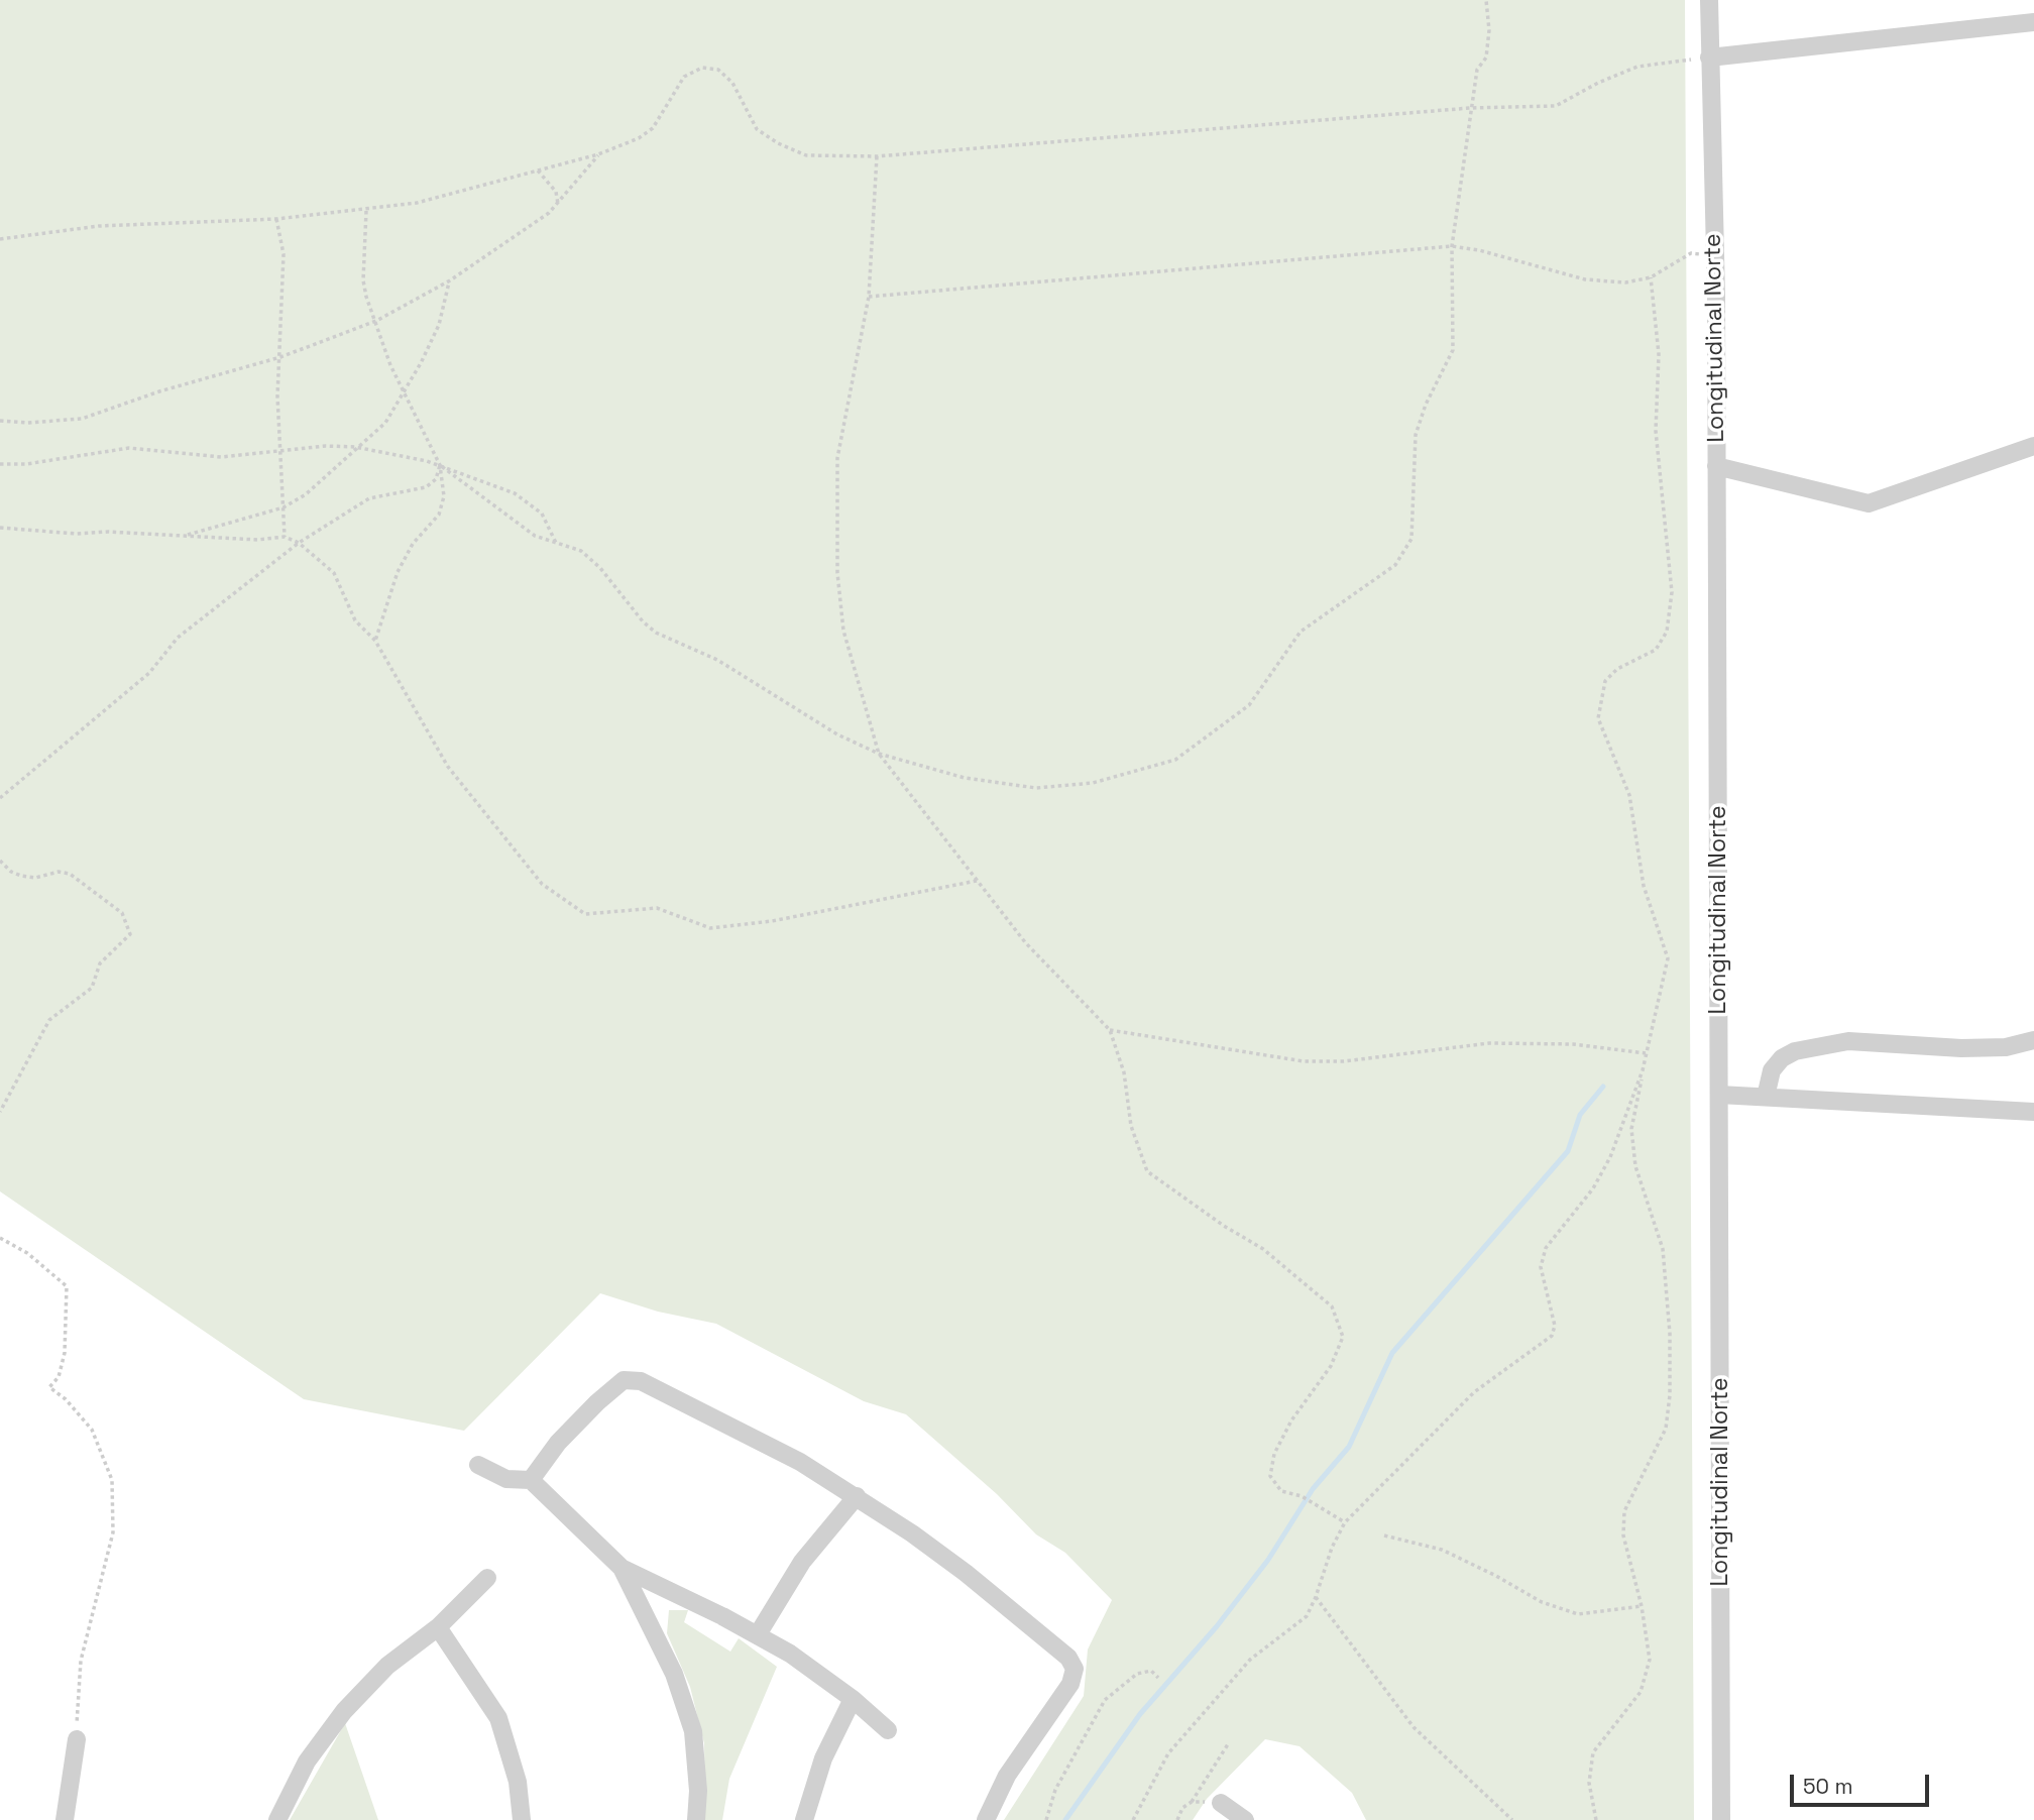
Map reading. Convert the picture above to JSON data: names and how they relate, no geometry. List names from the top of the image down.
{
  "streets": {
    "street": ["Longitudinal Norte"]
  },
  "scale_bar": "50 m"
}
